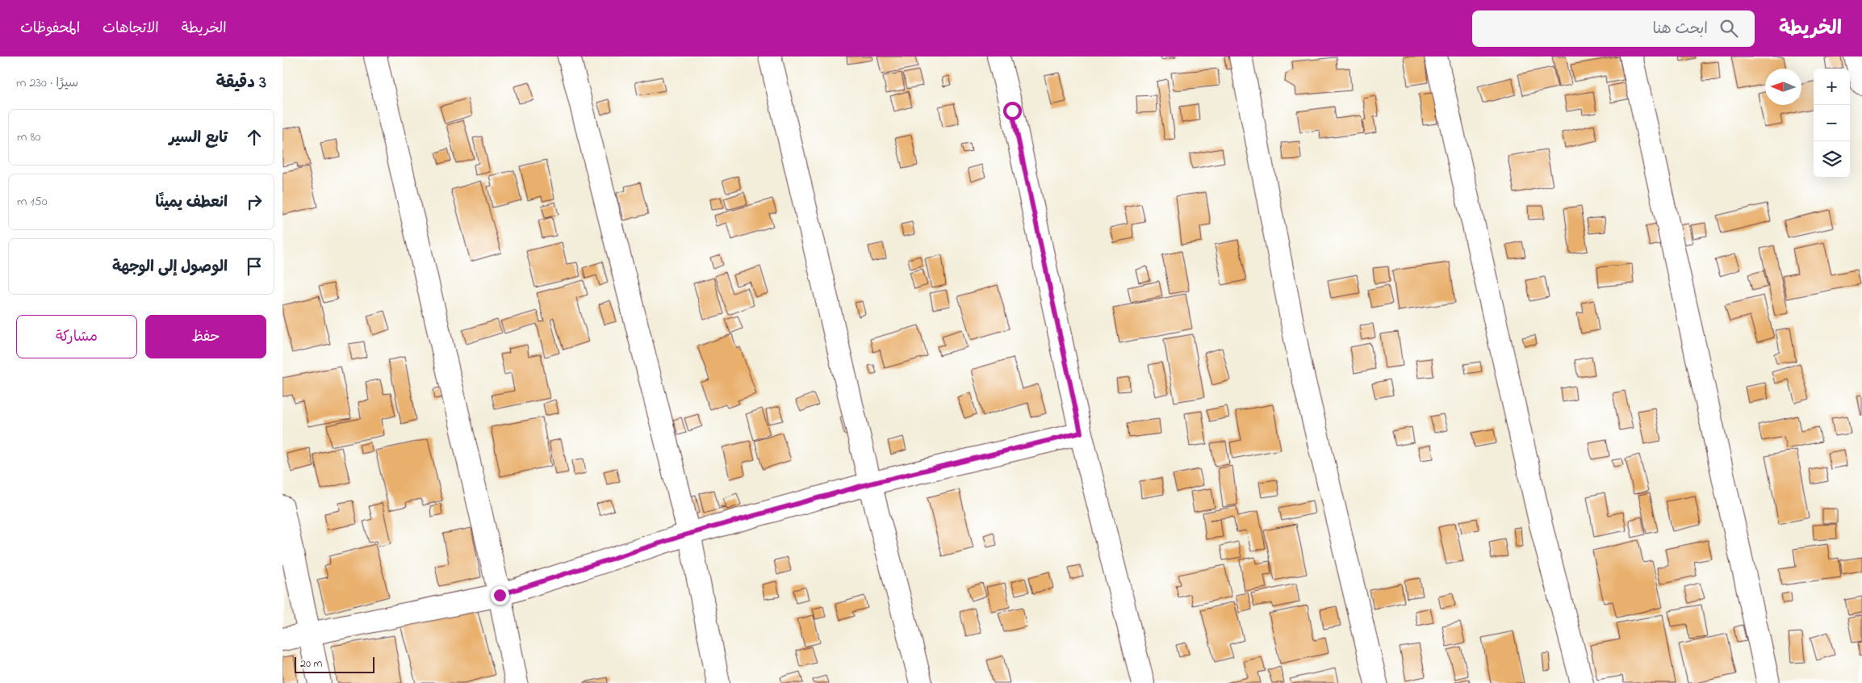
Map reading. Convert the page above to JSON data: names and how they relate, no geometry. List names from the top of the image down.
{
  "scale_bar": "20 m",
  "north": "left",
  "page": {
    "header": "الخريطة",
    "search": "ابحث هنا",
    "nav": ["الخريطة", "الاتجاهات", "المحفوظات"],
    "heading": ["3 دقيقة", "سيرًا · 230 m"],
    "map_buttons": ["+", "−"],
    "list": [
      ["تابع السير", "80 m"],
      ["انعطف يمينًا", "150 m"],
      "الوصول إلى الوجهة"
    ],
    "buttons": ["حفظ", "مشاركة"],
    "scale": "20 m"
  }
}
